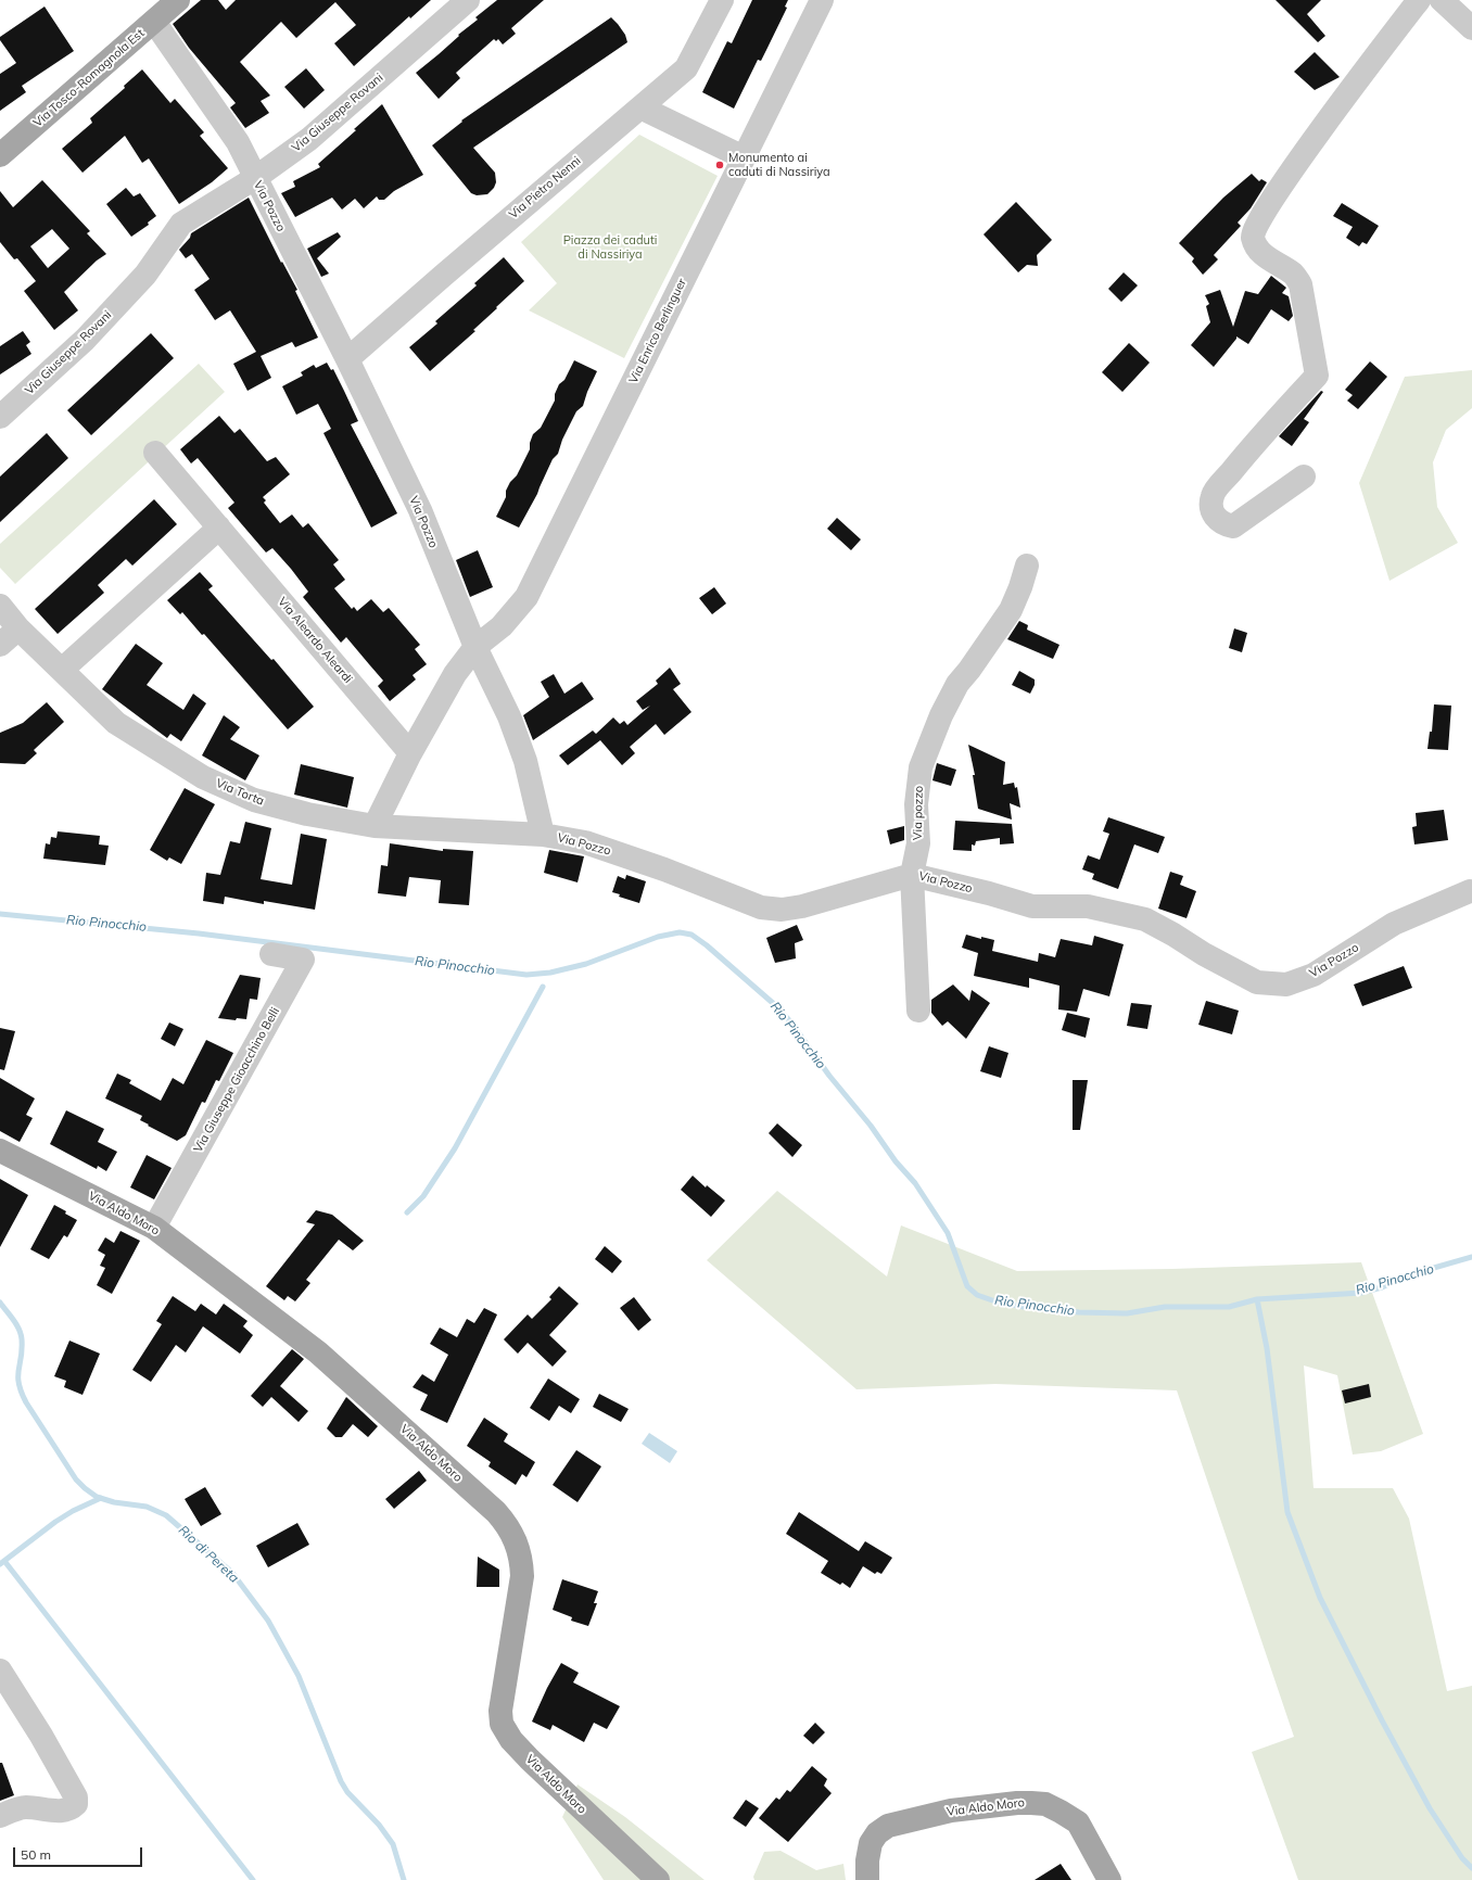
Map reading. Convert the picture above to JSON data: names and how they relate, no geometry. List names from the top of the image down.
{
  "streets": {
    "main road": ["Via Tosco-Romagnola Est", "Via Aldo Moro"],
    "street": [
      "Via Giuseppe Rovani",
      "Via Pietro Nenni",
      "Via Pozzo",
      "Via Enrico Berlinguer",
      "Via Aleardo Aleardi",
      "Via Torta",
      "Via pozzo",
      "Via Giuseppe Gioacchino Belli"
    ]
  },
  "crossings": [
    ["Via Tosco-Romagnola Est", "Via Pozzo"],
    ["Via Giuseppe Rovani", "Via Pozzo"],
    ["Via Pietro Nenni", "Via Pozzo"],
    ["Via Pozzo", "Via Enrico Berlinguer"],
    ["Via Pozzo", "Via Torta"],
    ["Via Pozzo", "Via pozzo"],
    ["Via Giuseppe Gioacchino Belli", "Via Aldo Moro"]
  ],
  "water": ["Rio Pinocchio", "Rio di Pereta"],
  "parks": ["Piazza dei caduti di Nassiriya"],
  "places": ["Monumento ai caduti di Nassiriya"],
  "scale_bar": "50 m"
}
